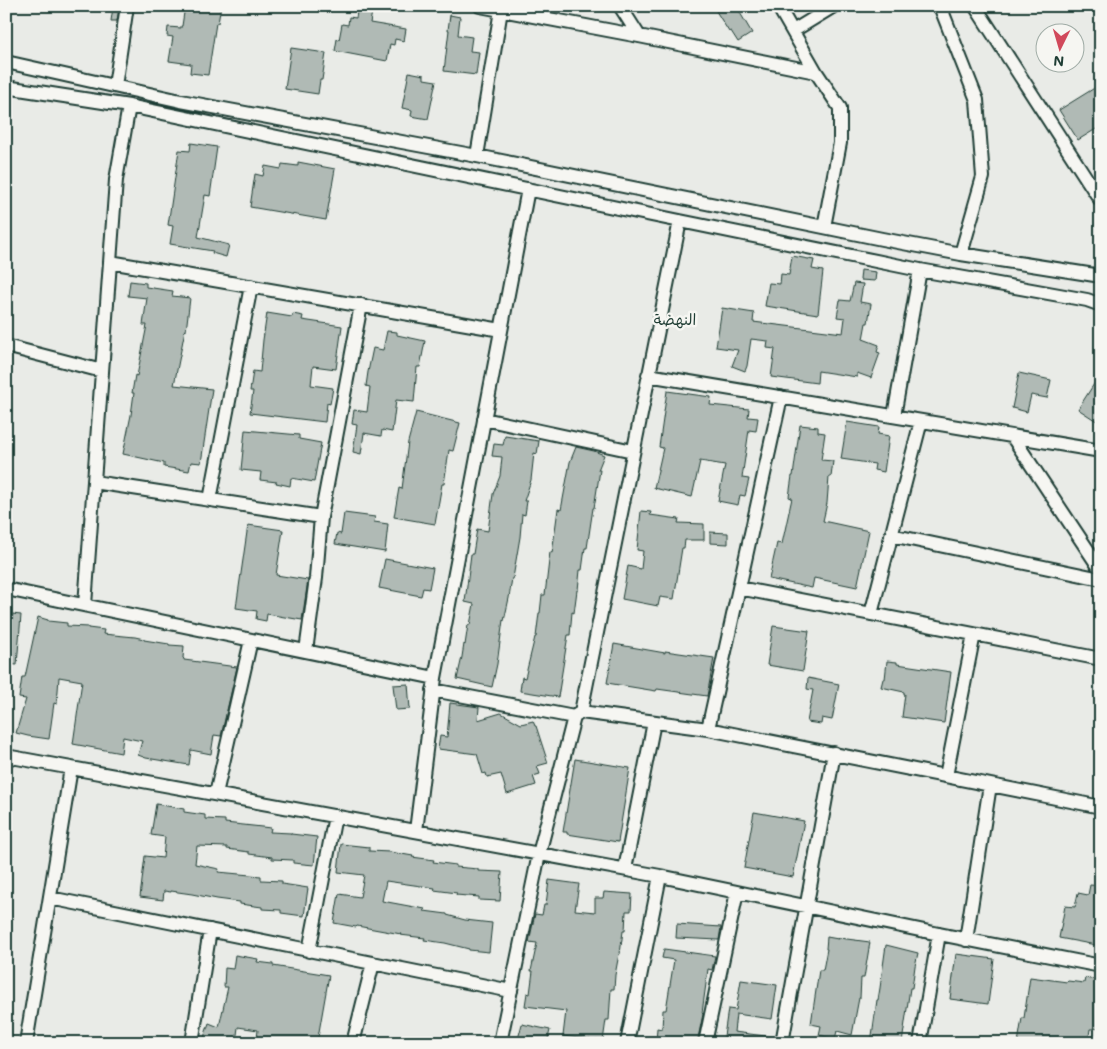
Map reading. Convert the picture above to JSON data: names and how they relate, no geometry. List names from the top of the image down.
{
  "districts": ["النهضة"],
  "north": "bottom"
}
